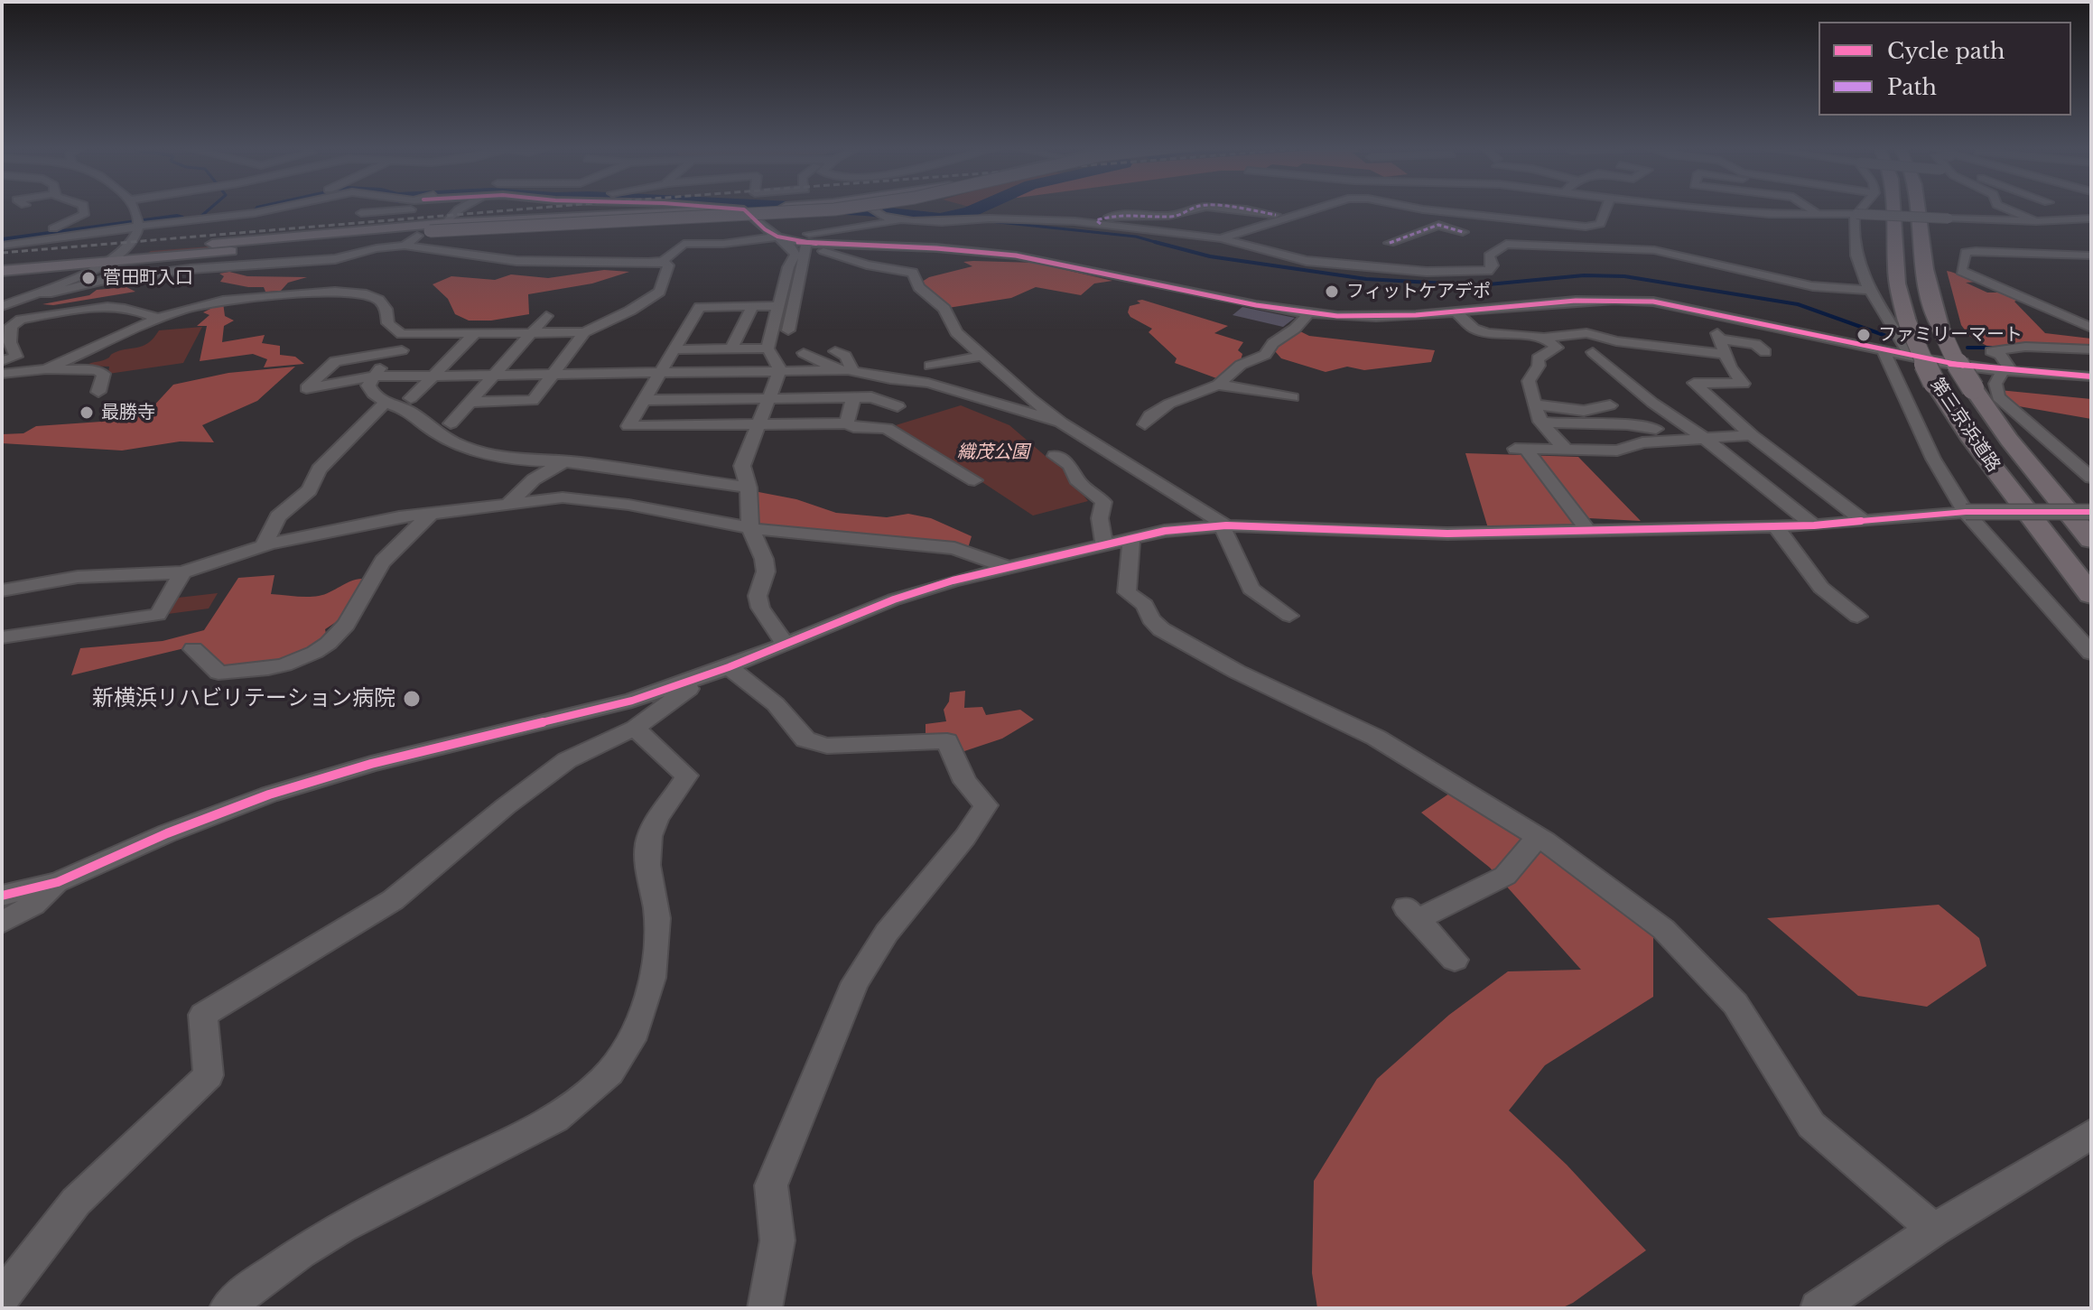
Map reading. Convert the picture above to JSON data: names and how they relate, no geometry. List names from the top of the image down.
{
  "streets": {
    "highway": ["第三京浜道路"]
  },
  "parks": ["織茂公園"],
  "places": [
    "菅田町入口",
    "フィットケアデポ",
    "ファミリーマート",
    "最勝寺",
    "新横浜リハビリテーション病院"
  ],
  "legend": ["Cycle path", "Path"]
}
